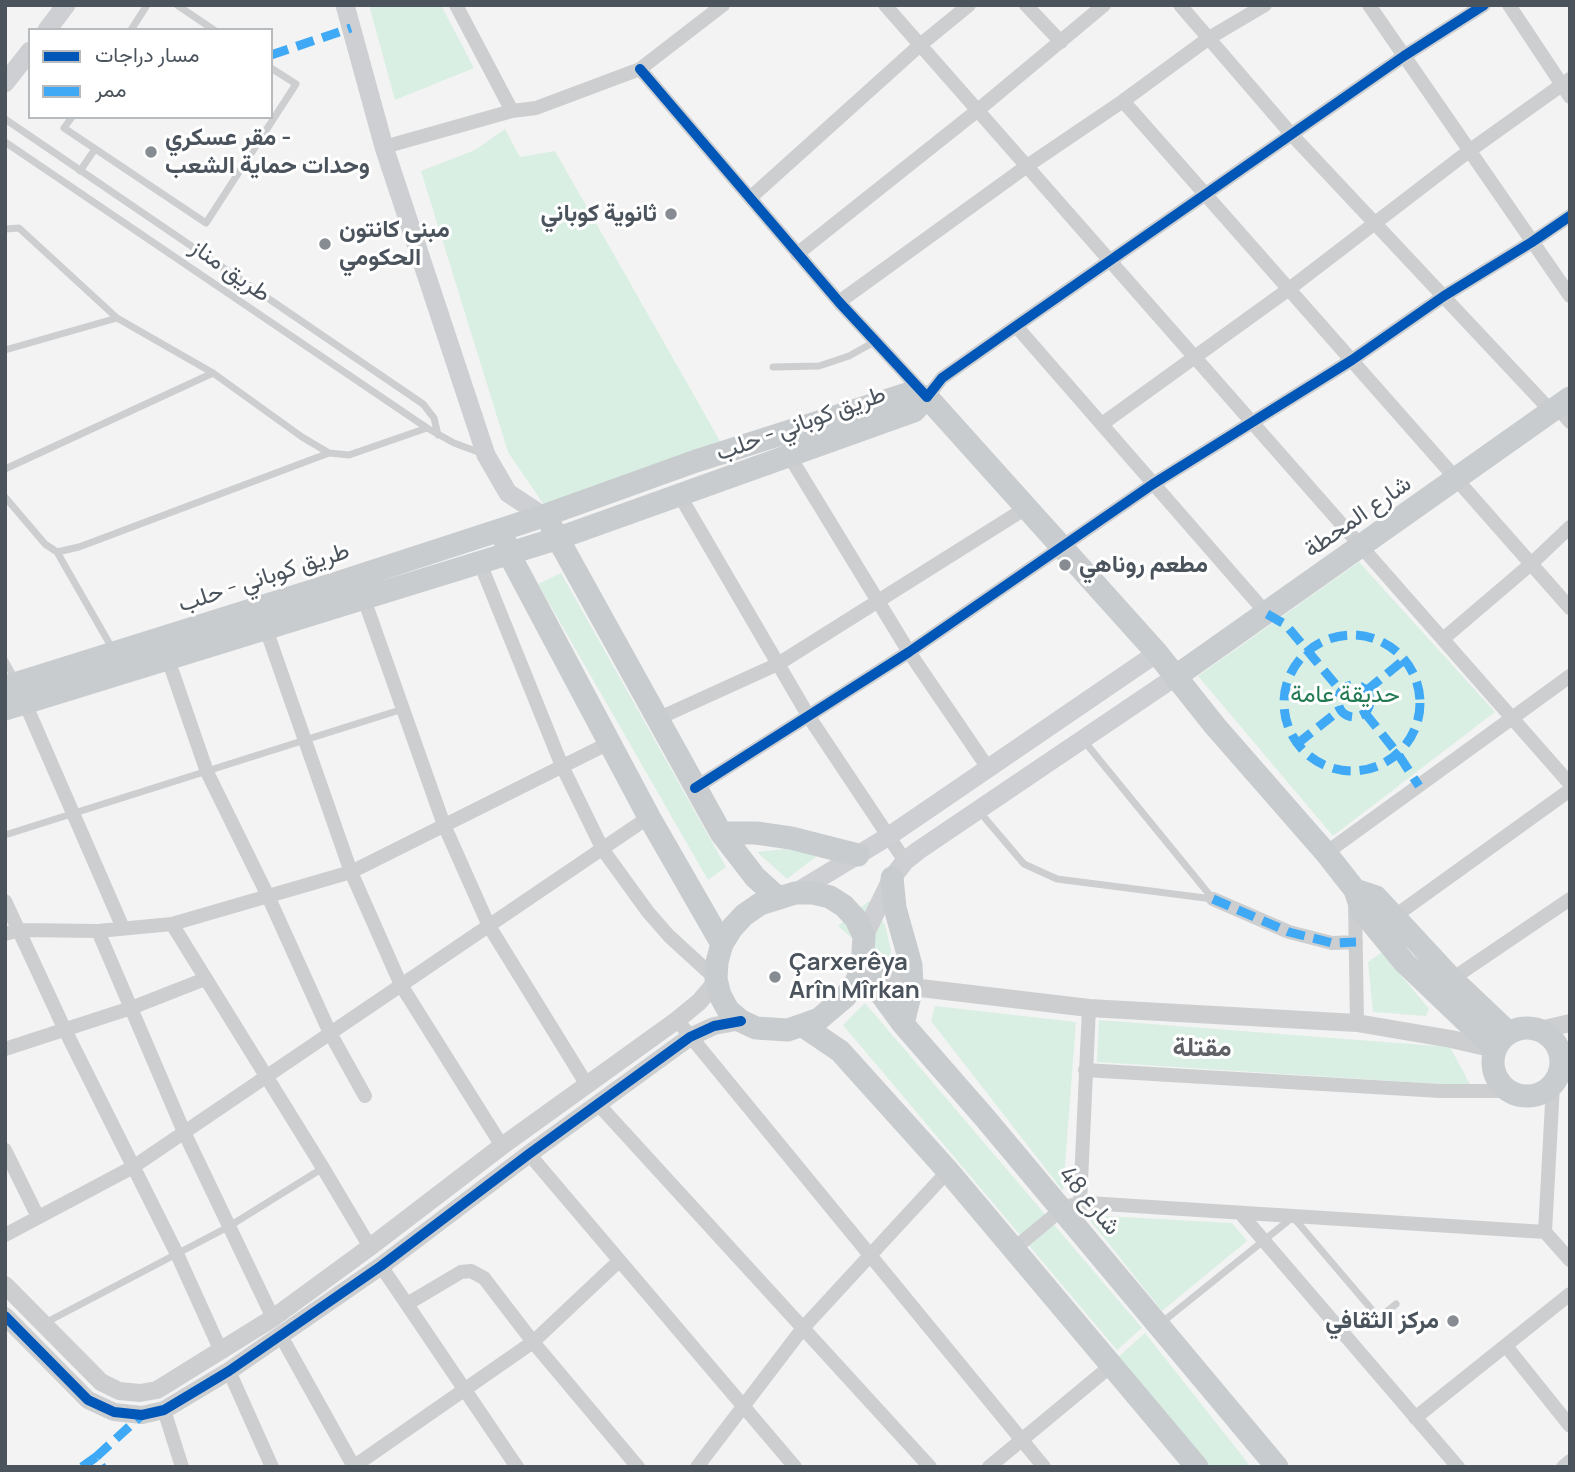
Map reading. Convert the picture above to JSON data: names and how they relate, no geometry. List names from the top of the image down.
{
  "streets": {
    "main road": ["طريق كوباني - حلب", "شارع المحطة", "48 شارع"],
    "lane": ["طريق مناز"]
  },
  "districts": ["مقتلة"],
  "parks": ["حديقة عامة"],
  "places": [
    "مقر عسكري - وحدات حماية الشعب",
    "ثانوية كوباني",
    "مبنى كانتون الحكومي",
    "مطعم روناهي",
    "Çarxerêya Arîn Mîrkan",
    "مركز الثقافي"
  ],
  "legend": ["مسار دراجات", "ممر"]
}
